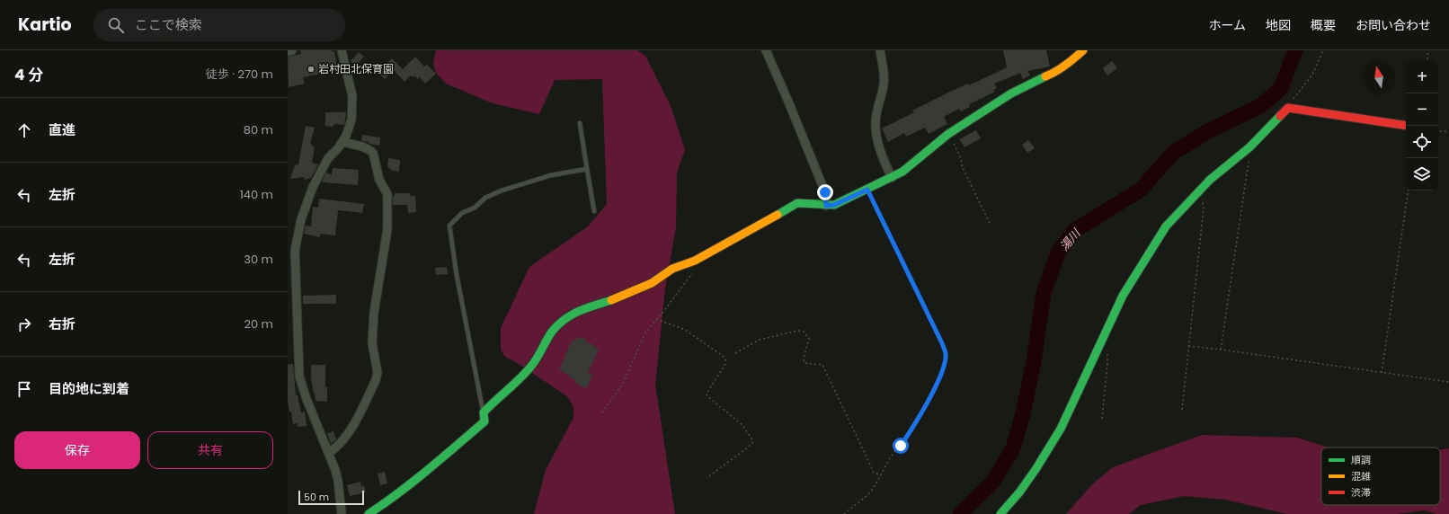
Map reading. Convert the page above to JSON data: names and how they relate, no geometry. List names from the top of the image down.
{
  "water": ["湯川"],
  "places": ["岩村田北保育園"],
  "legend": ["順調", "混雑", "渋滞"],
  "scale_bar": "50 m",
  "north": "top",
  "page": {
    "header": "Kartio",
    "search": "ここで検索",
    "nav": [
      "ホーム",
      "地図",
      "概要",
      "お問い合わせ"
    ],
    "heading": ["4 分", "徒歩 · 270 m"],
    "map_buttons": ["+", "−"],
    "list": [
      ["直進", "80 m"],
      ["左折", "140 m"],
      ["左折", "30 m"],
      ["右折", "20 m"],
      "目的地に到着"
    ],
    "buttons": ["保存", "共有"],
    "scale": "50 m"
  }
}
